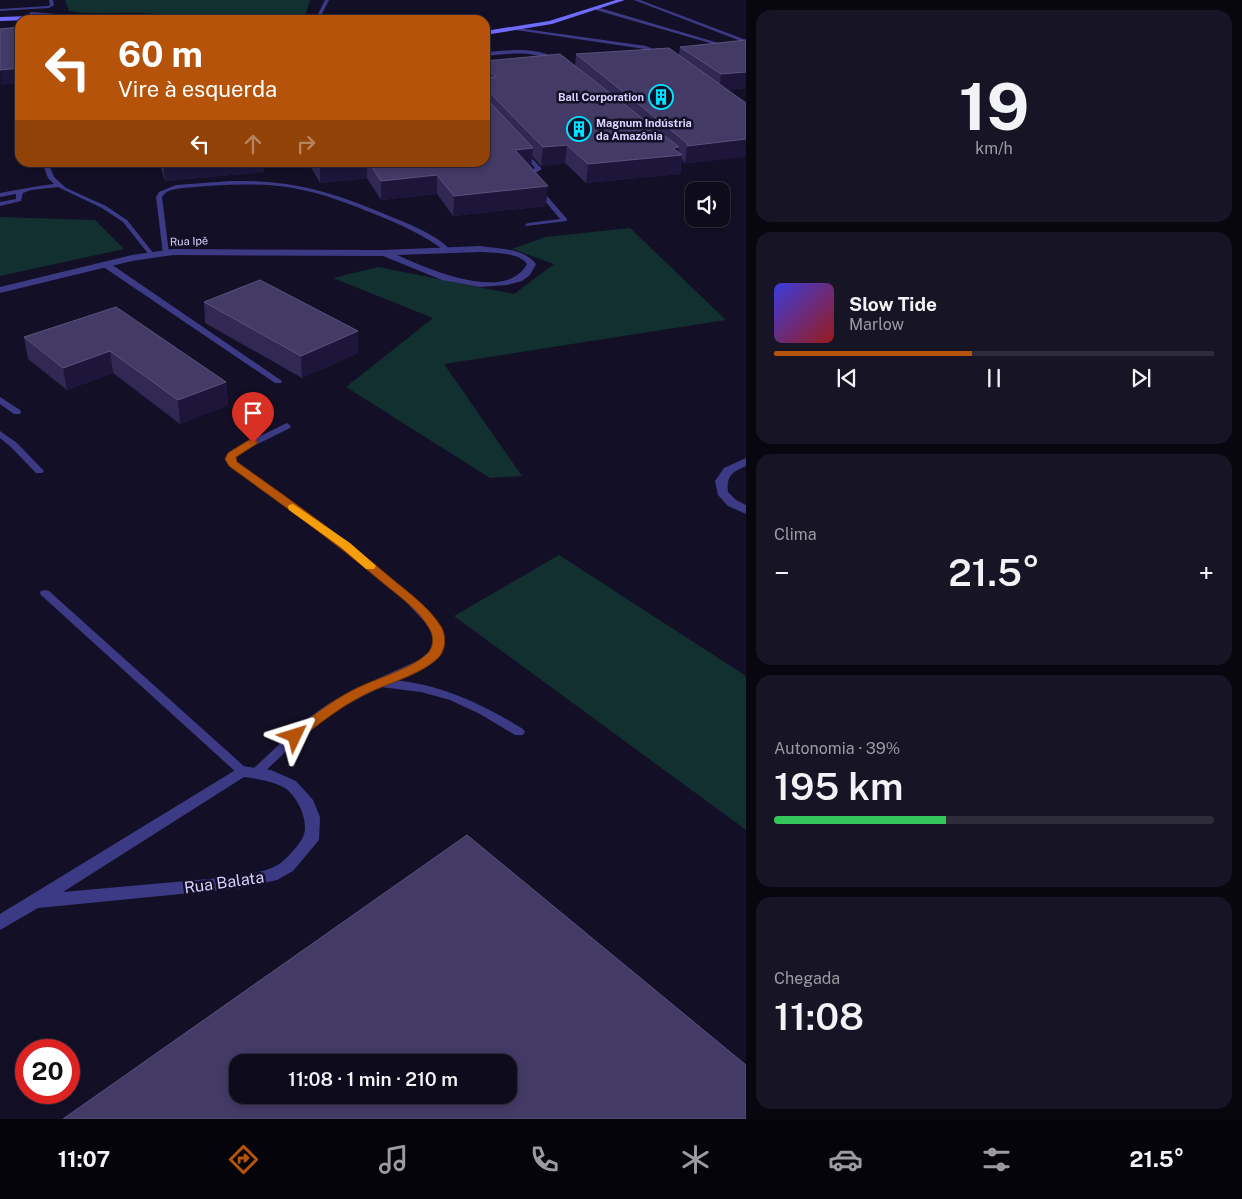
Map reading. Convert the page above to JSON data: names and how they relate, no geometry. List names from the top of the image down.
{
  "streets": {
    "street": ["Rua Ipê", "Rua Balata"]
  },
  "places": {
    "building": ["Ball Corporation", "Magnum Indústria da Amazônia"]
  },
  "page": {
    "tile": [
      ["19", "km/h"],
      "Clima",
      ["Autonomia · 39%", "195 km"],
      ["Chegada", "11:08"]
    ],
    "turn": ["60 m", "Vire à esquerda"],
    "song": ["Slow Tide", "Marlow"],
    "heat": ["−", "21.5°", "+"],
    "limit": "20",
    "trip": "11:08 · 1 min · 210 m",
    "tabs": ["11:07", "21.5°"]
  }
}
